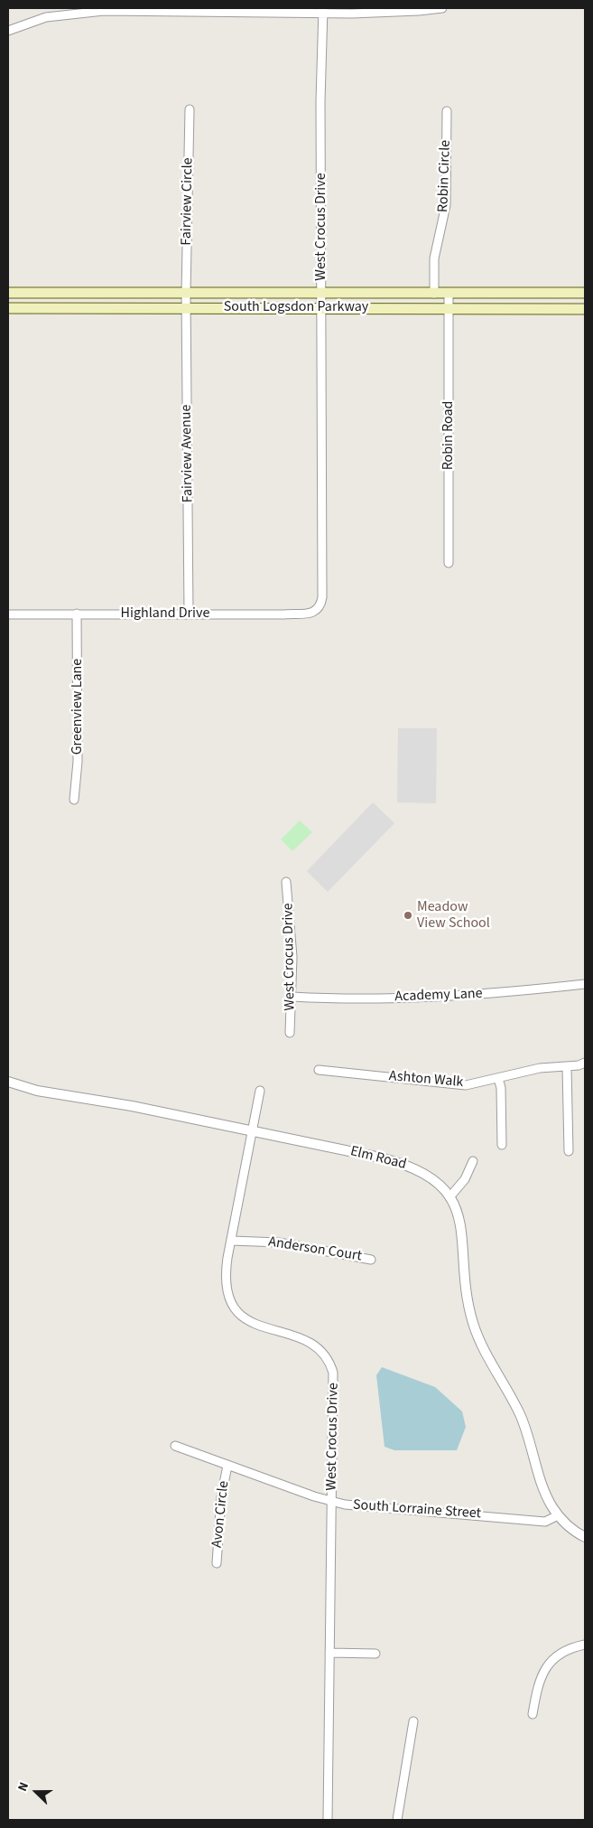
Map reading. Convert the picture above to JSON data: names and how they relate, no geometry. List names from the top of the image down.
{
  "streets": {
    "main road": ["South Logsdon Parkway"],
    "street": [
      "Robin Circle",
      "Fairview Circle",
      "West Crocus Drive",
      "Robin Road",
      "Fairview Avenue",
      "Highland Drive",
      "Greenview Lane",
      "Academy Lane",
      "Ashton Walk",
      "Elm Road",
      "Anderson Court",
      "South Lorraine Street",
      "Avon Circle"
    ]
  },
  "crossings": [
    ["Robin Circle", "South Logsdon Parkway"],
    ["Fairview Circle", "South Logsdon Parkway"],
    ["Fairview Circle", "Fairview Avenue"],
    ["West Crocus Drive", "South Logsdon Parkway"],
    ["West Crocus Drive", "Highland Drive"],
    ["West Crocus Drive", "Academy Lane"],
    ["West Crocus Drive", "Elm Road"],
    ["West Crocus Drive", "Anderson Court"],
    ["West Crocus Drive", "South Lorraine Street"],
    ["South Logsdon Parkway", "Robin Road"],
    ["South Logsdon Parkway", "Fairview Avenue"],
    ["Fairview Avenue", "Highland Drive"],
    ["Highland Drive", "Greenview Lane"],
    ["Elm Road", "South Lorraine Street"],
    ["South Lorraine Street", "Avon Circle"]
  ],
  "places": ["Meadow View School"],
  "north": "left"
}
